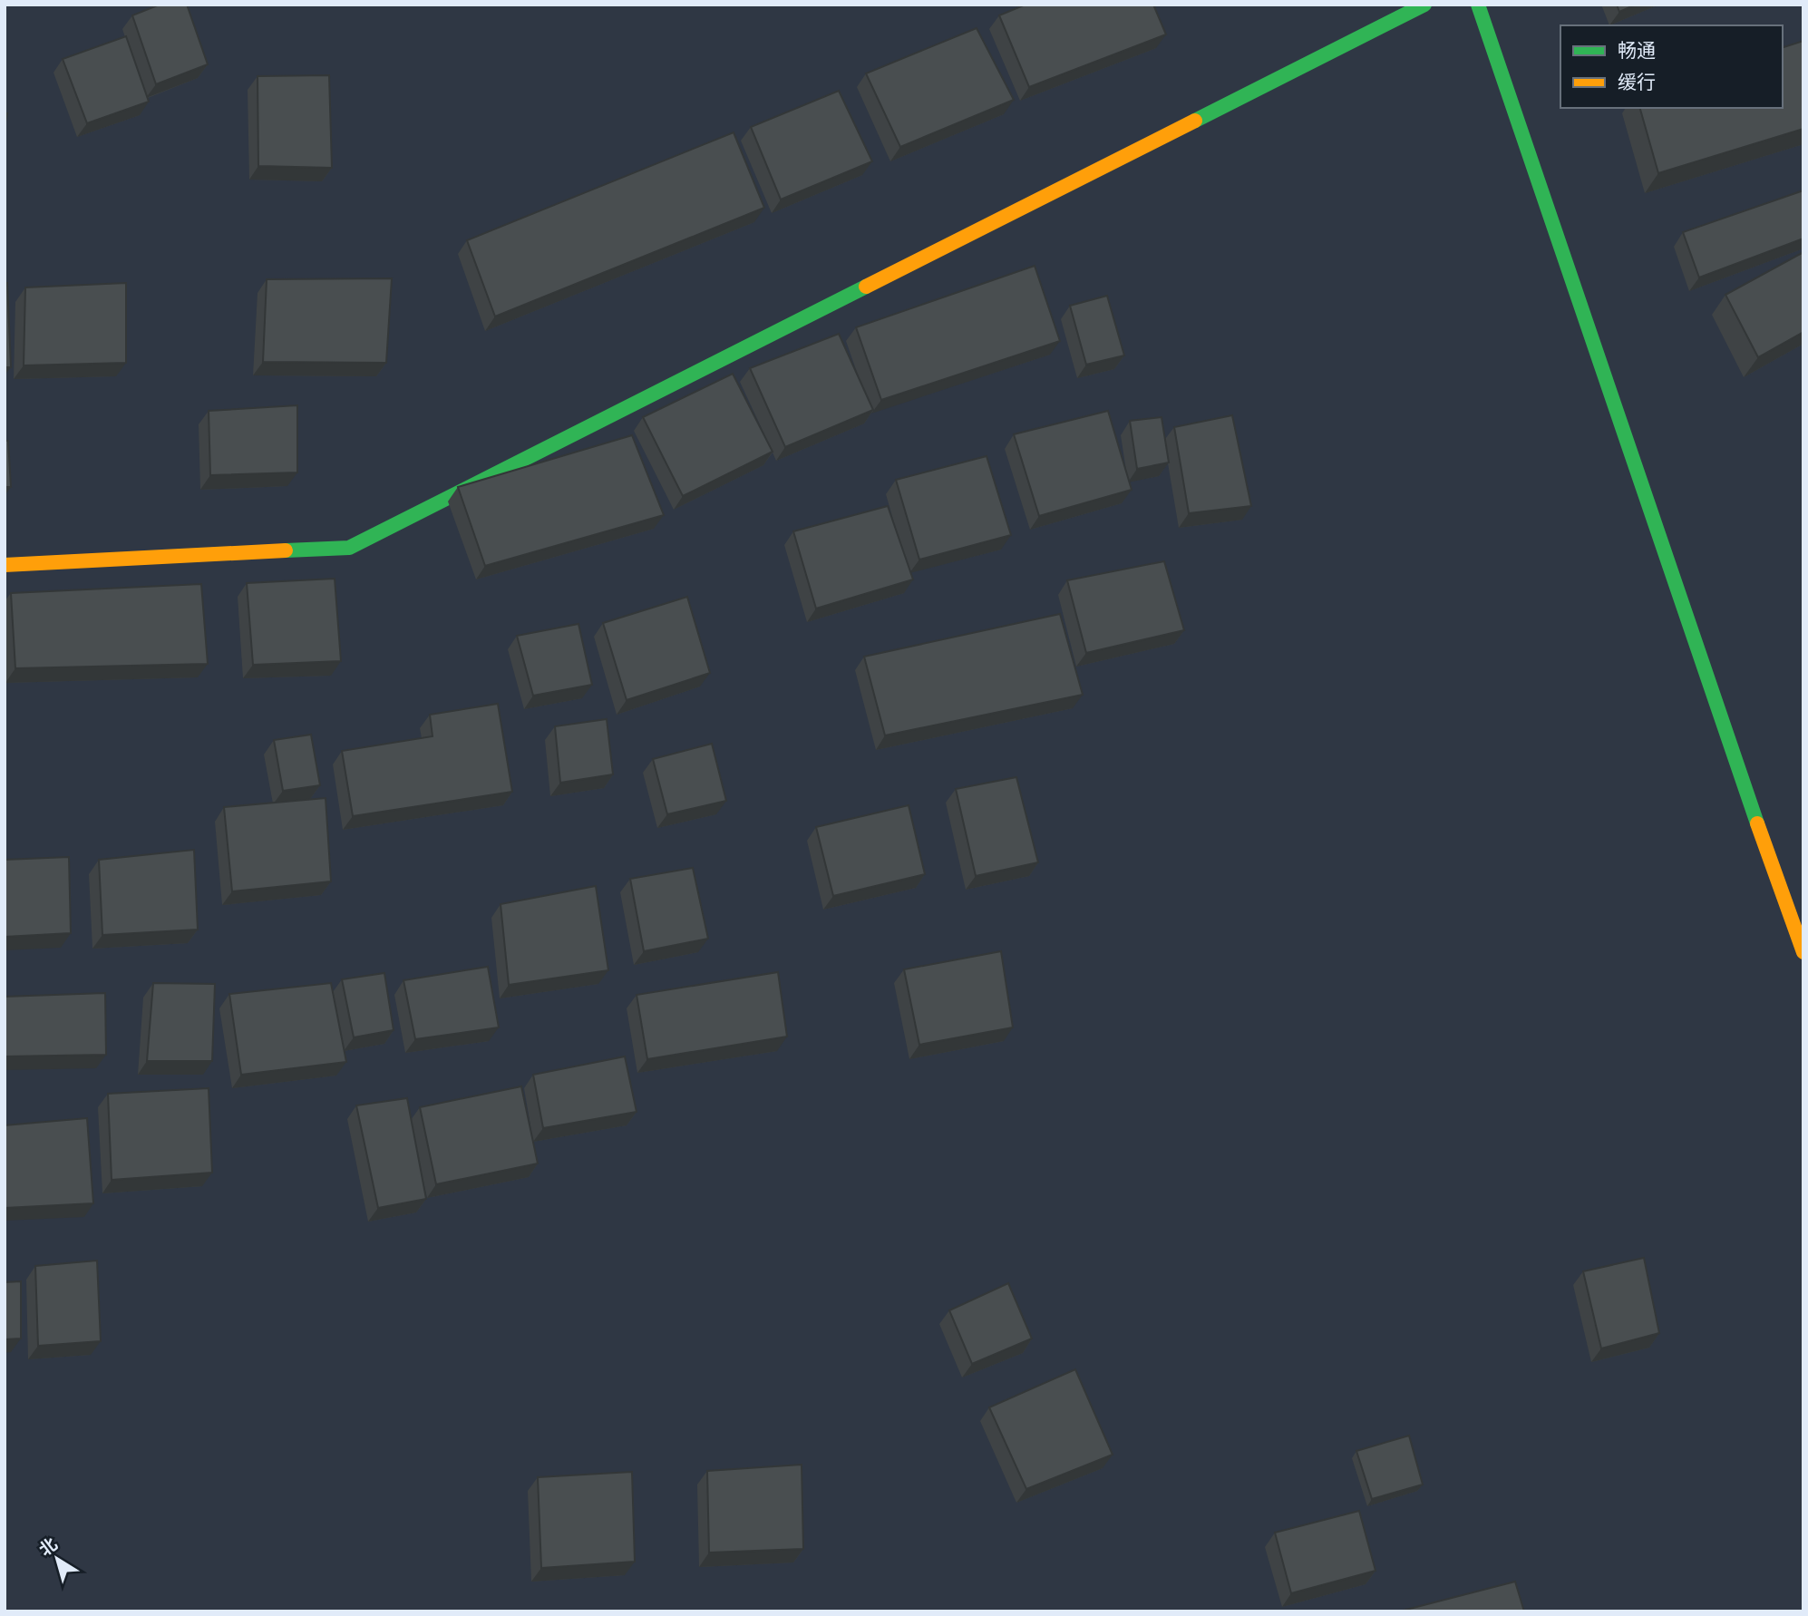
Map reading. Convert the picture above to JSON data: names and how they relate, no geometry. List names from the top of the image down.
{
  "legend": ["畅通", "缓行"],
  "north": "top left"
}
